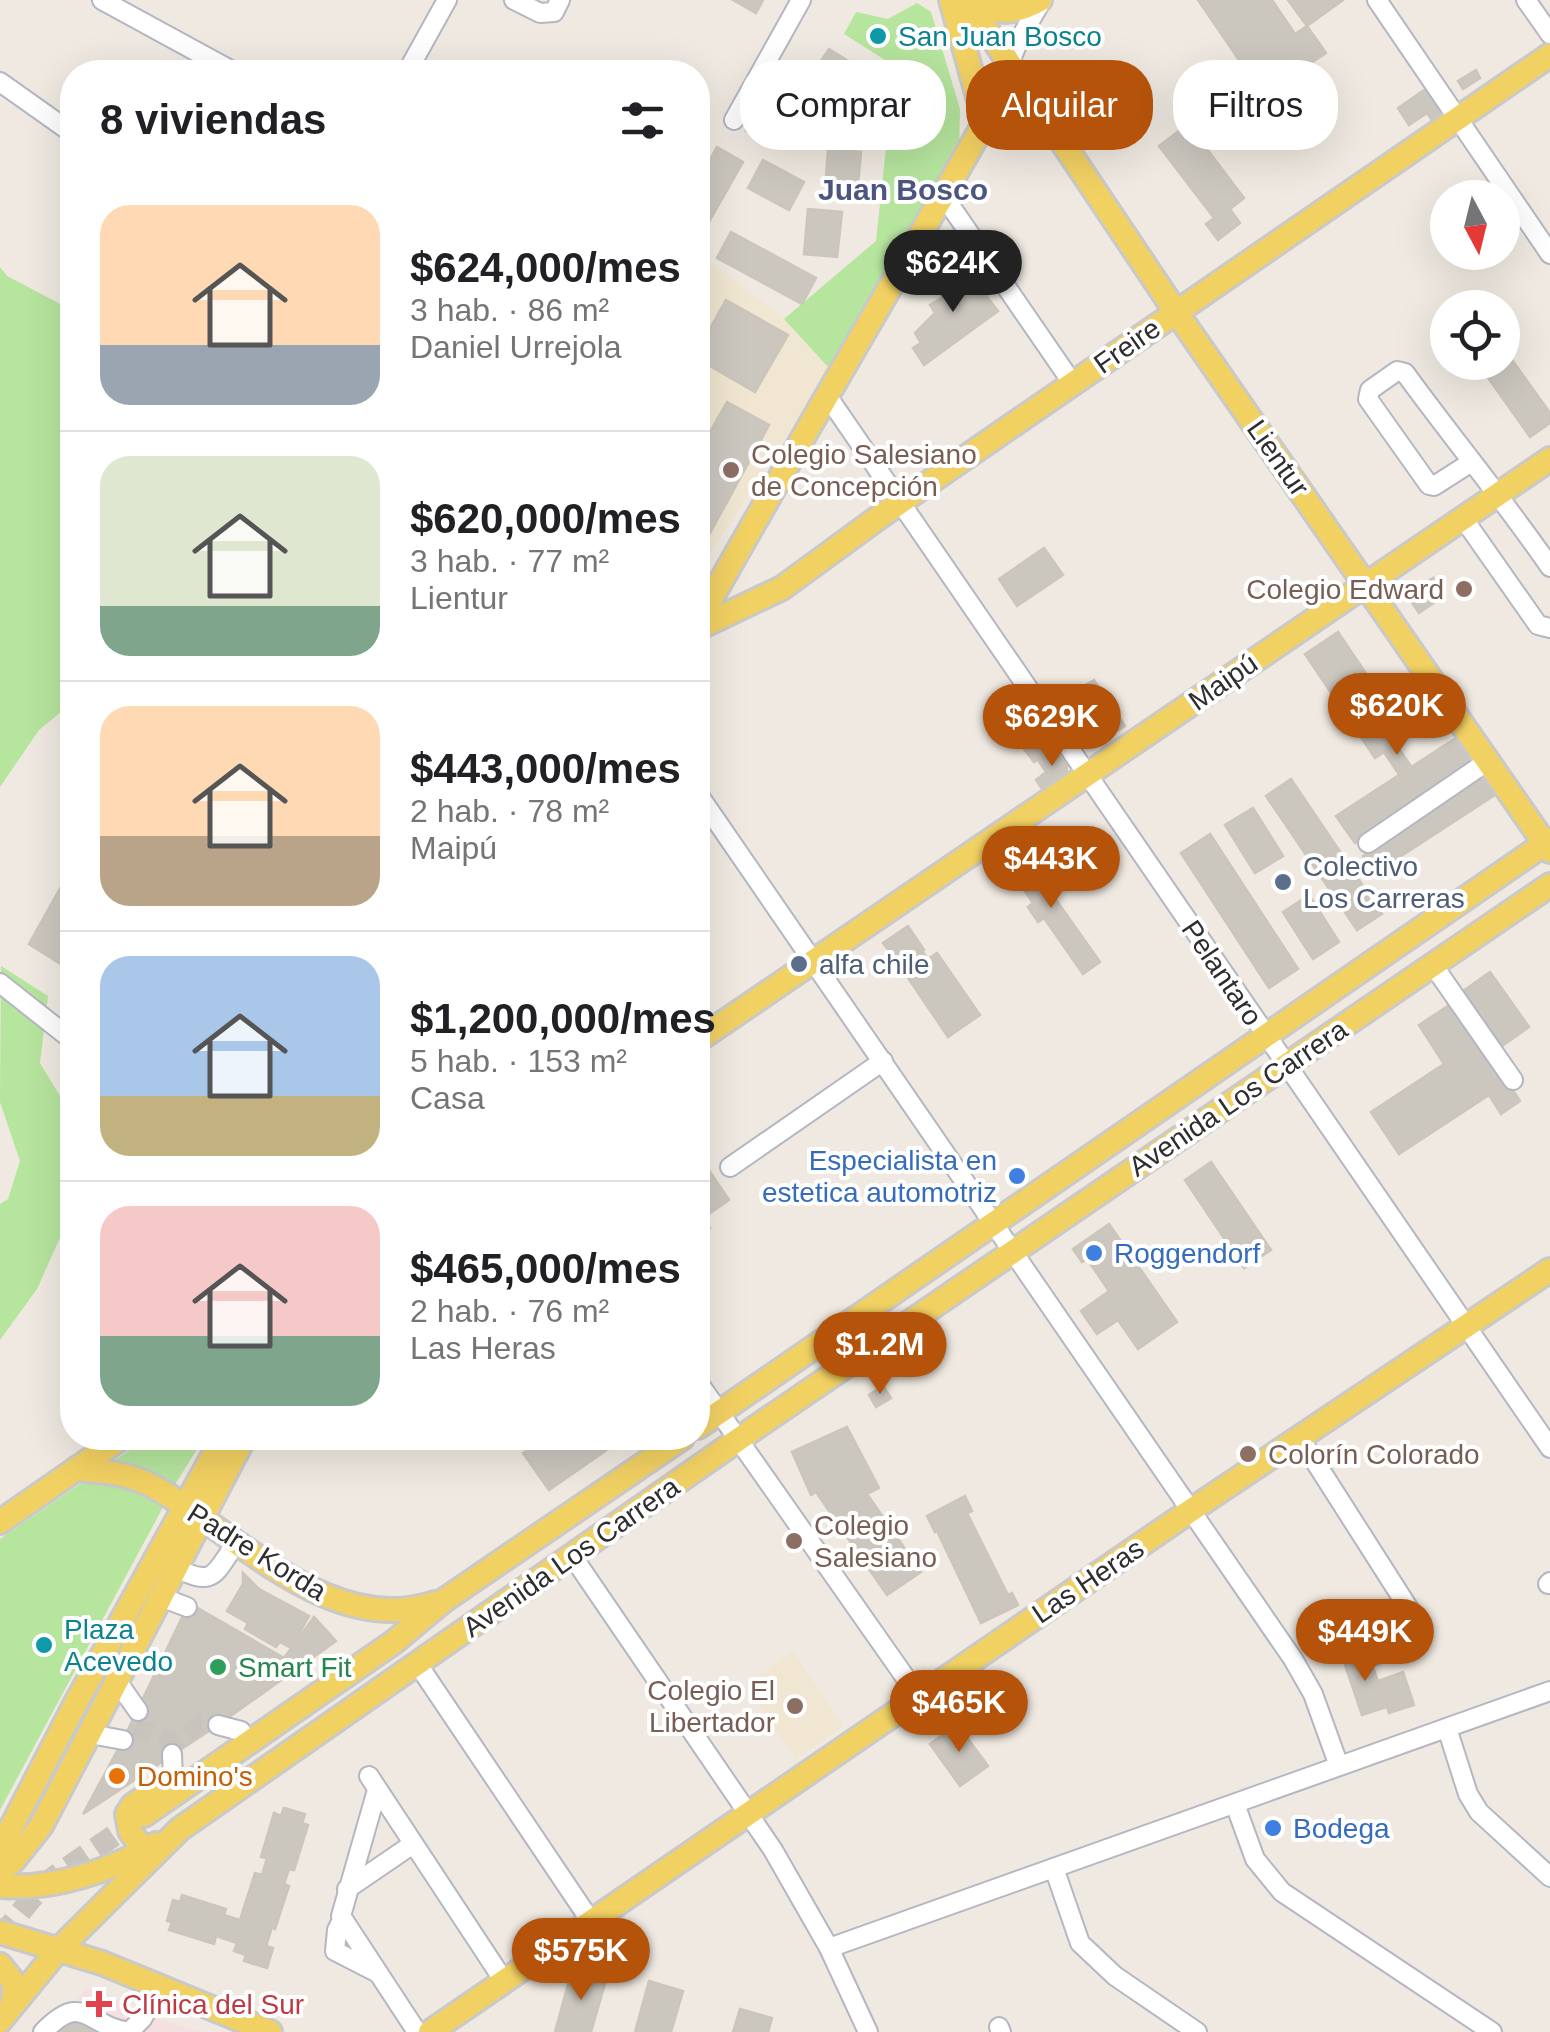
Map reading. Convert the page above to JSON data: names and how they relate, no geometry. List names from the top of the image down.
{
  "streets": {
    "main road": [
      "Freire",
      "Lientur",
      "Maipú",
      "Avenida Los Carrera",
      "Padre Korda",
      "Las Heras"
    ],
    "street": ["Pelantaro"]
  },
  "crossings": [
    ["Freire", "Lientur"],
    ["Freire", "Pelantaro"],
    ["Lientur", "Maipú"],
    ["Lientur", "Avenida Los Carrera"],
    ["Maipú", "Pelantaro"],
    ["Pelantaro", "Avenida Los Carrera"],
    ["Pelantaro", "Las Heras"],
    ["Avenida Los Carrera", "Padre Korda"]
  ],
  "districts": ["Juan Bosco"],
  "places": {
    "other": [
      "San Juan Bosco",
      "Colegio Salesiano de Concepción",
      "Colegio Edward",
      "Colectivo Los Carreras",
      "alfa chile",
      "Especialista en estetica automotriz",
      "Roggendorf",
      "Colorín Colorado",
      "Colegio Salesiano",
      "Plaza Acevedo",
      "Smart Fit",
      "Colegio El Libertador",
      "Domino's",
      "Bodega"
    ],
    "health": ["Clínica del Sur"]
  },
  "north": "bottom",
  "page": {
    "chip": ["Comprar", "Alquilar", "Filtros"],
    "heading": "8 viviendas",
    "list": [
      {
        "name": "$624,000/mes",
        "note": "3 hab. · 86 m² · Daniel Urrejola"
      },
      {
        "name": "$620,000/mes",
        "note": "3 hab. · 77 m² · Lientur"
      },
      {
        "name": "$443,000/mes",
        "note": "2 hab. · 78 m² · Maipú"
      },
      {
        "name": "$1,200,000/mes",
        "note": "5 hab. · 153 m² · Casa"
      },
      {
        "name": "$465,000/mes",
        "note": "2 hab. · 76 m² · Las Heras"
      }
    ],
    "price": [
      "$624K",
      "$620K",
      "$629K",
      "$443K",
      "$1.2M",
      "$449K",
      "$465K",
      "$575K"
    ]
  }
}
